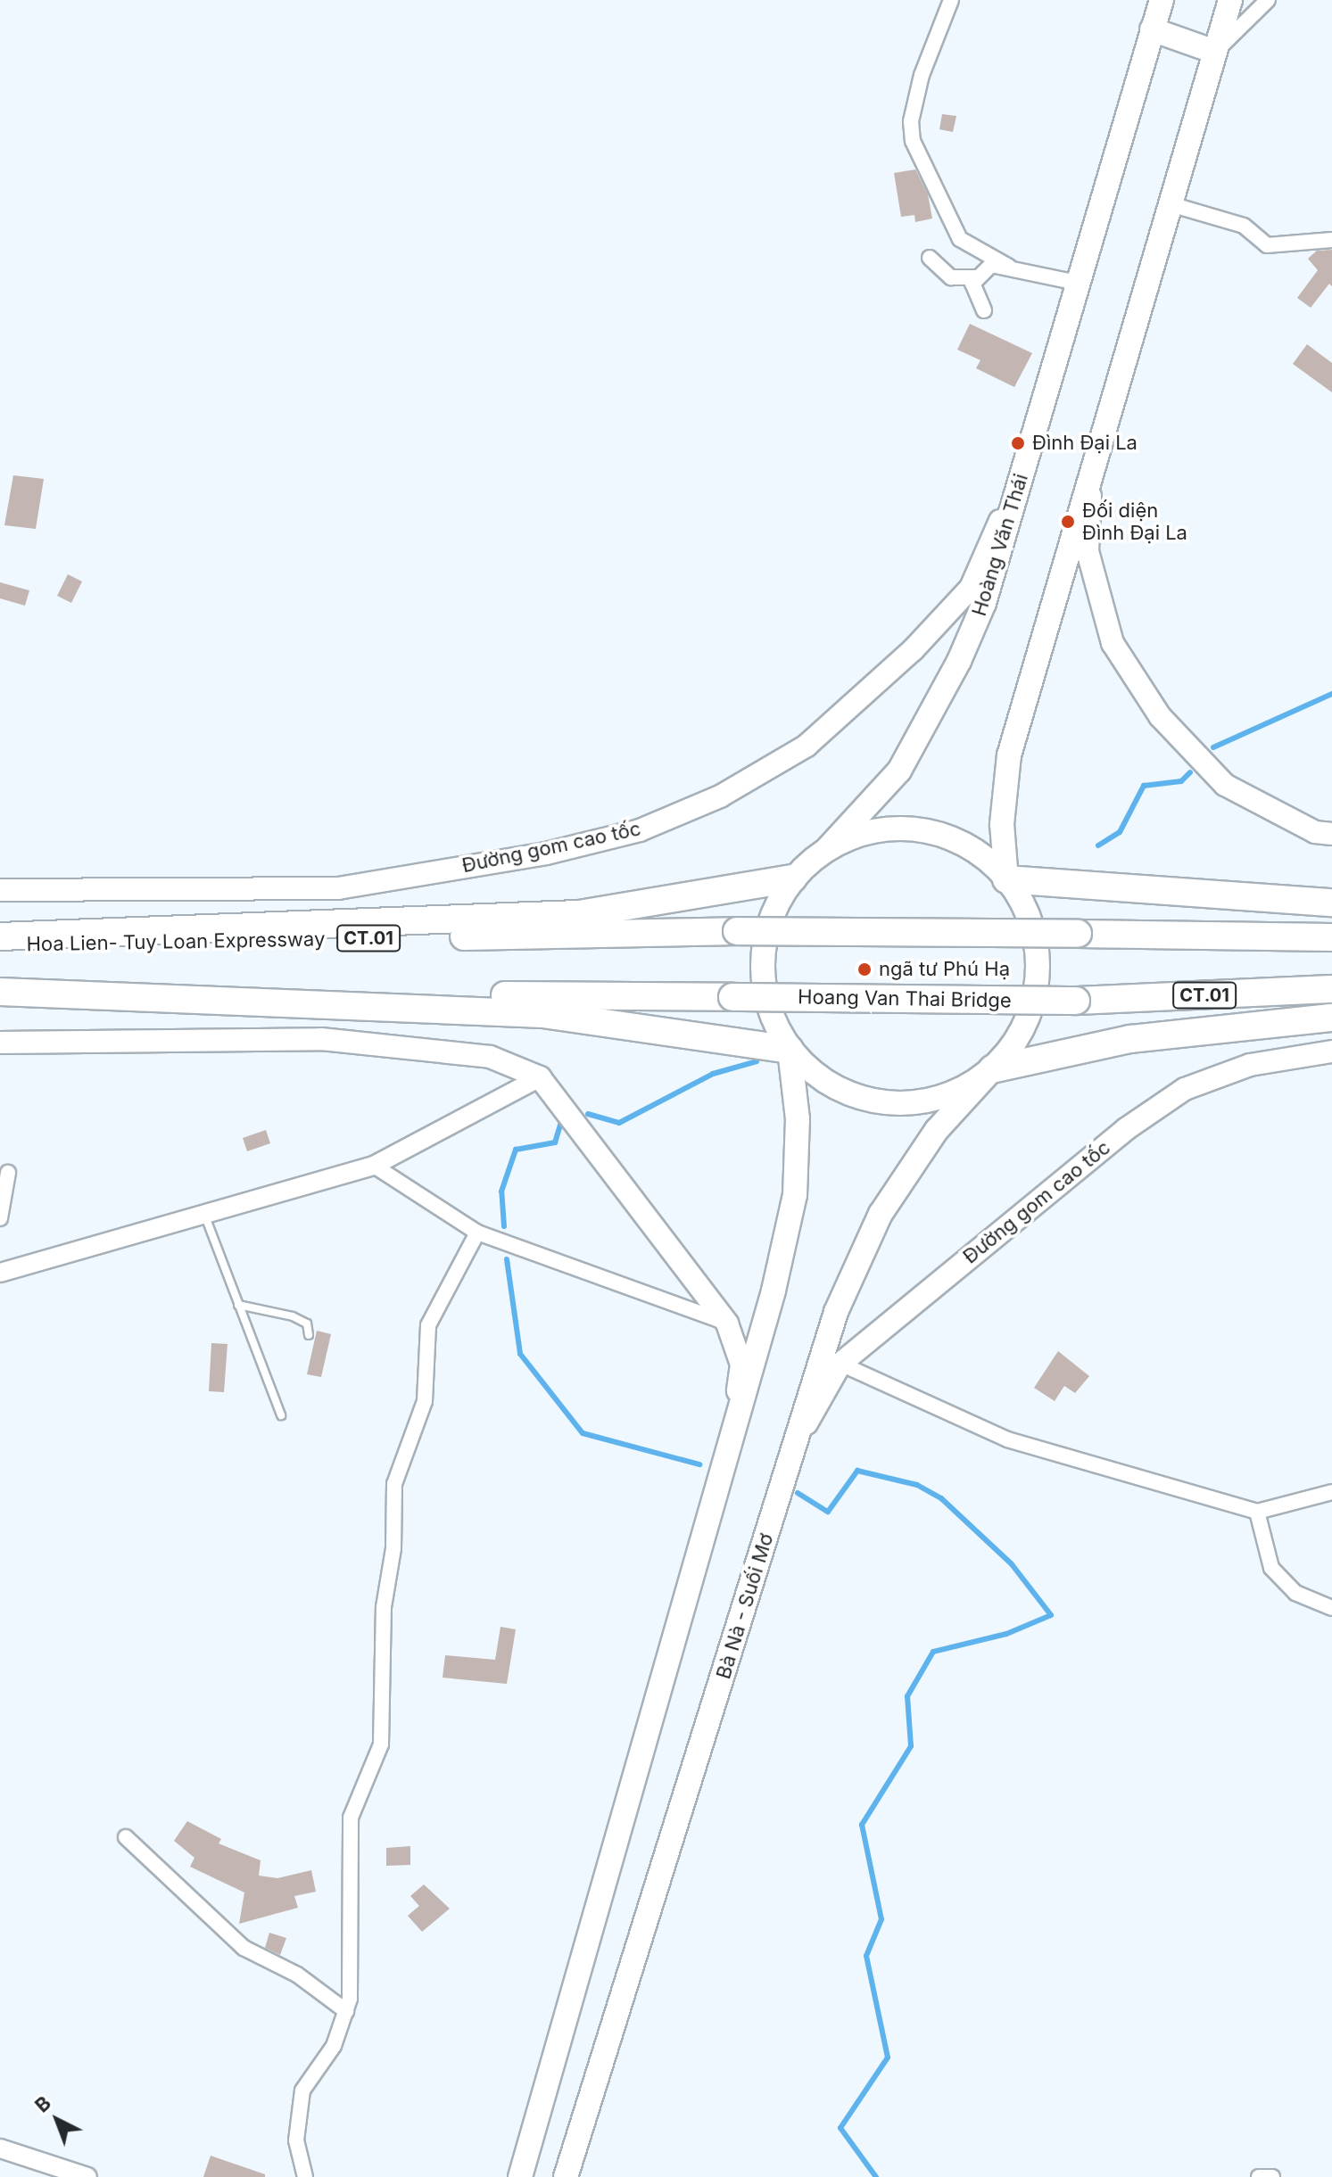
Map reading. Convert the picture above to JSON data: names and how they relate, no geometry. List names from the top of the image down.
{
  "streets": {
    "highway": ["CT.01", "Hoa Lien- Tuy Loan Expressway", "Hoang Van Thai Bridge"],
    "main road": ["Hoàng Văn Thái", "Đường gom cao tốc", "Bà Nà - Suối Mơ"]
  },
  "crossings": [
    ["Hoàng Văn Thái", "Đường gom cao tốc"],
    ["Hoàng Văn Thái", "Bà Nà - Suối Mơ"],
    ["Đường gom cao tốc", "Bà Nà - Suối Mơ"]
  ],
  "places": ["Đình Đại La", "Đối diện Đình Đại La", "ngã tư Phú Hạ"],
  "north": "top left"
}
